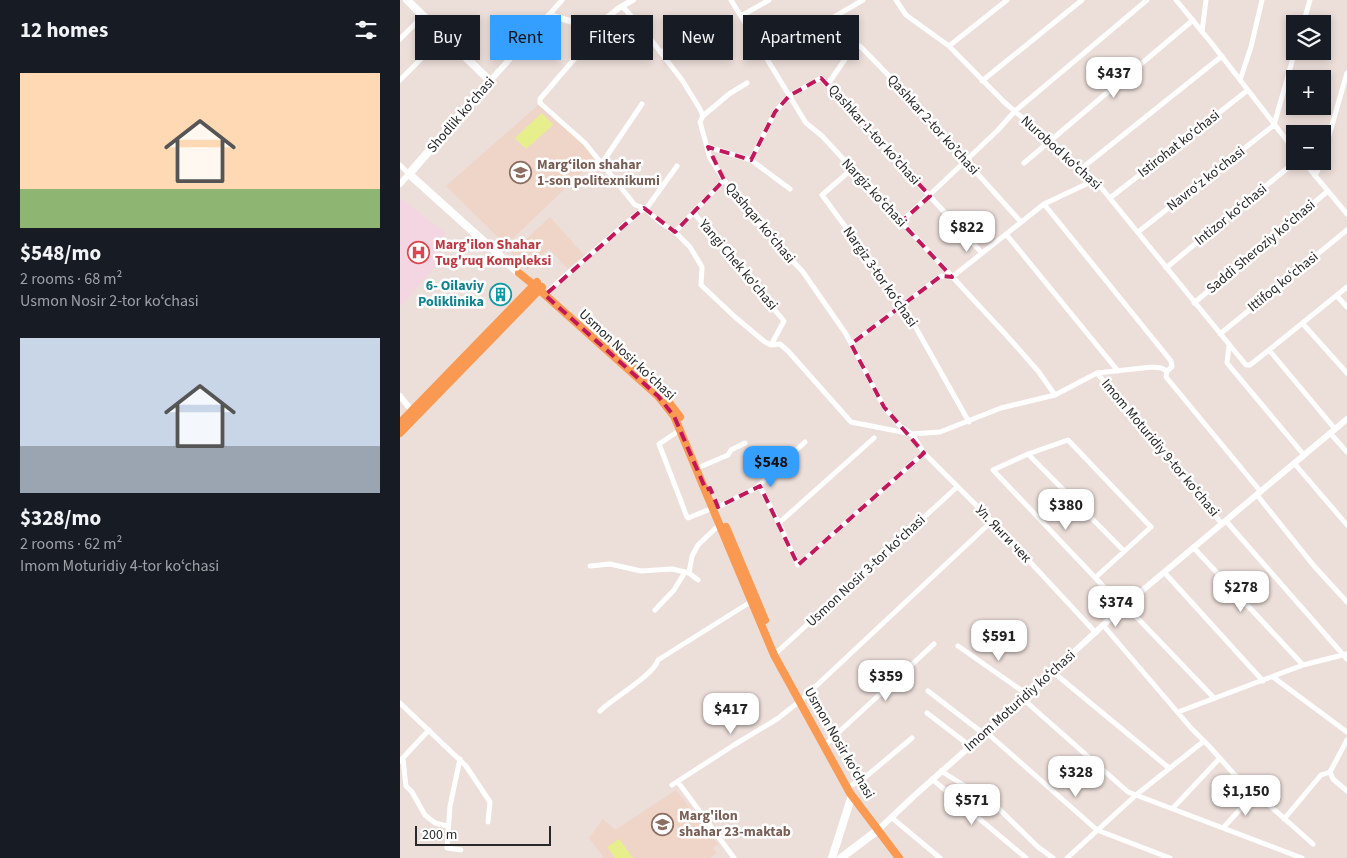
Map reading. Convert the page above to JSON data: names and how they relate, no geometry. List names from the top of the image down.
{
  "streets": {
    "main road": ["Shodlik koʻchasi", "Usmon Nosir ko‘chasi"],
    "street": [
      "Qashkar 2-tor koʼchasi",
      "Qashkar 1-tor koʼchasi",
      "Istirohat ko‘chasi",
      "Nurobod koʻchasi",
      "Navro‘z ko‘chasi",
      "Nargiz koʻchasi",
      "Intizor koʻchasi",
      "Qashqar koʻchasi",
      "Saddi Sheroziy koʻchasi",
      "Yangi Chek ko'chasi",
      "Nargiz 3-tor koʻchasi",
      "Ittifoq ko‘chasi",
      "Imom Moturidiy 9-tor koʻchasi",
      "Ул. Янги чек",
      "Usmon Nosir 3-tor koʻchasi",
      "Imom Moturidiy koʻchasi"
    ]
  },
  "crossings": [
    ["Shodlik koʻchasi", "Usmon Nosir ko‘chasi"],
    ["Qashkar 2-tor koʼchasi", "Qashkar 1-tor koʼchasi"],
    ["Qashkar 1-tor koʼchasi", "Nargiz koʻchasi"],
    ["Istirohat ko‘chasi", "Nurobod koʻchasi"],
    ["Nurobod koʻchasi", "Navro‘z ko‘chasi"],
    ["Nurobod koʻchasi", "Intizor koʻchasi"],
    ["Nurobod koʻchasi", "Saddi Sheroziy koʻchasi"],
    ["Nurobod koʻchasi", "Ittifoq ko‘chasi"],
    ["Nargiz koʻchasi", "Nargiz 3-tor koʻchasi"],
    ["Nargiz koʻchasi", "Imom Moturidiy 9-tor koʻchasi"],
    ["Qashqar koʻchasi", "Imom Moturidiy 9-tor koʻchasi"],
    ["Qashqar koʻchasi", "Ул. Янги чек"],
    ["Yangi Chek ko'chasi", "Imom Moturidiy 9-tor koʻchasi"],
    ["Nargiz 3-tor koʻchasi", "Imom Moturidiy 9-tor koʻchasi"],
    ["Usmon Nosir ko‘chasi", "Usmon Nosir 3-tor koʻchasi"],
    ["Usmon Nosir ko‘chasi", "Imom Moturidiy koʻchasi"],
    ["Imom Moturidiy 9-tor koʻchasi", "Ул. Янги чек"],
    ["Imom Moturidiy 9-tor koʻchasi", "Imom Moturidiy koʻchasi"],
    ["Ул. Янги чек", "Usmon Nosir 3-tor koʻchasi"],
    ["Ул. Янги чек", "Imom Moturidiy koʻchasi"]
  ],
  "places": {
    "school or university": ["Margʻilon shahar 1-son politexnikumi", "Marg'ilon shahar 23-maktab"],
    "hospital": ["Marg'ilon Shahar Tug'ruq Kompleksi"],
    "building": ["6- Oilaviy Poliklinika"]
  },
  "scale_bar": "200 m",
  "page": {
    "heading": "12 homes",
    "map_buttons": ["+", "−"],
    "chip": [
      "Buy",
      "Rent",
      "Filters",
      "New",
      "Apartment"
    ],
    "price": [
      "$437",
      "$822",
      "$548",
      "$380",
      "$278",
      "$374",
      "$591",
      "$359",
      "$417",
      "$328",
      "$1,150",
      "$571"
    ],
    "list": [
      {
        "name": "$548/mo",
        "note": "2 rooms · 68 m² · Usmon Nosir 2-tor koʻchasi"
      },
      {
        "name": "$328/mo",
        "note": "2 rooms · 62 m² · Imom Moturidiy 4-tor koʻchasi"
      }
    ],
    "scale": "200 m"
  }
}
